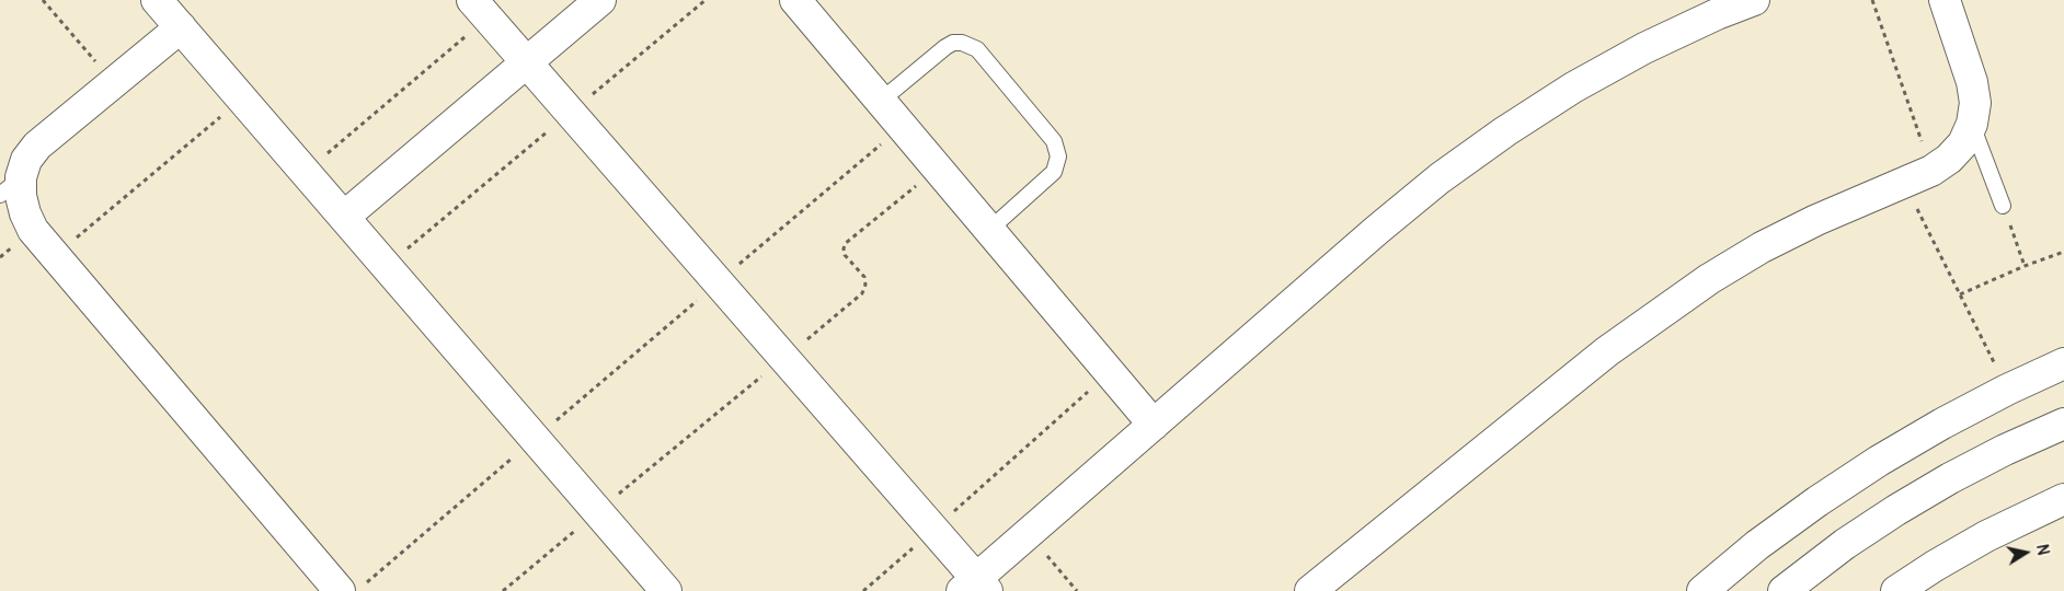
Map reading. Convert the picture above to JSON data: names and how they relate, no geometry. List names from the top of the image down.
{
  "north": "right"
}
